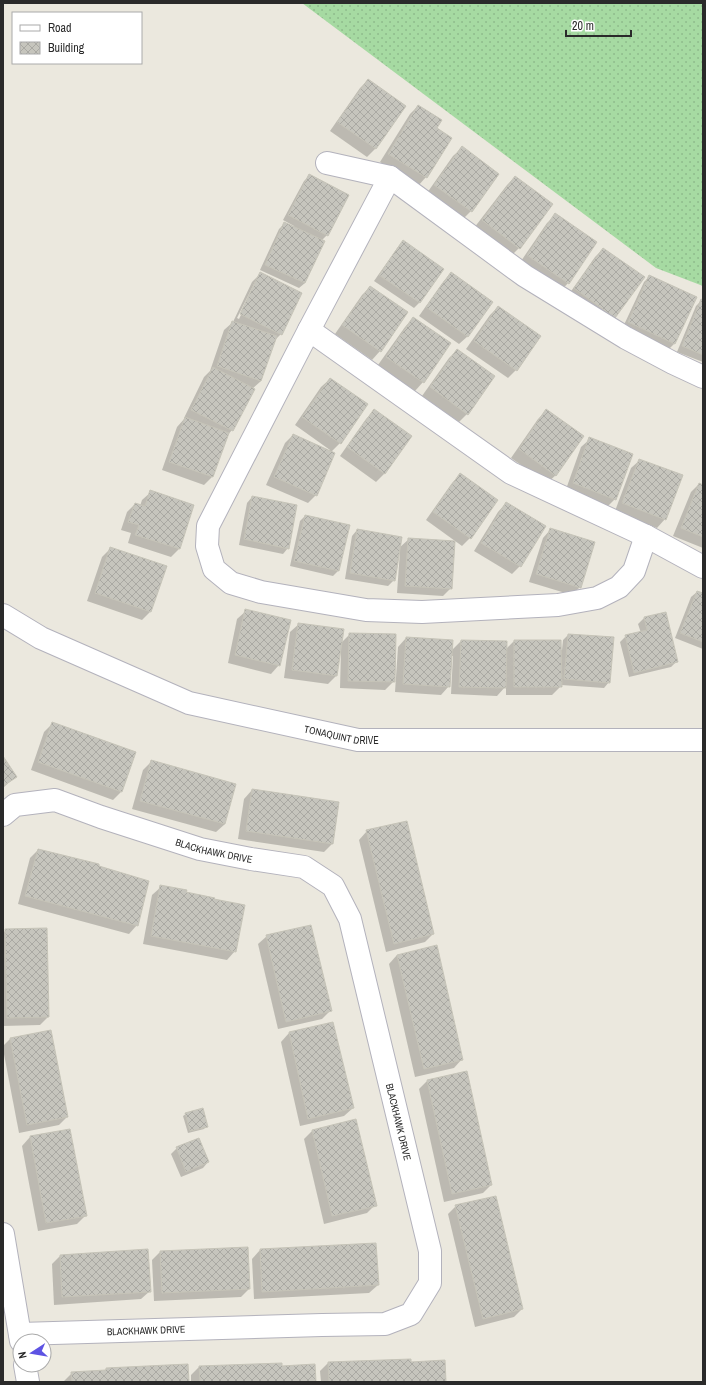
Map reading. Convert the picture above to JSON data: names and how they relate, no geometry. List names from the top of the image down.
{
  "streets": {
    "street": ["TONAQUINT DRIVE", "BLACKHAWK DRIVE"]
  },
  "legend": ["Road", "Building"],
  "scale_bar": "20 m",
  "north": "left"
}
